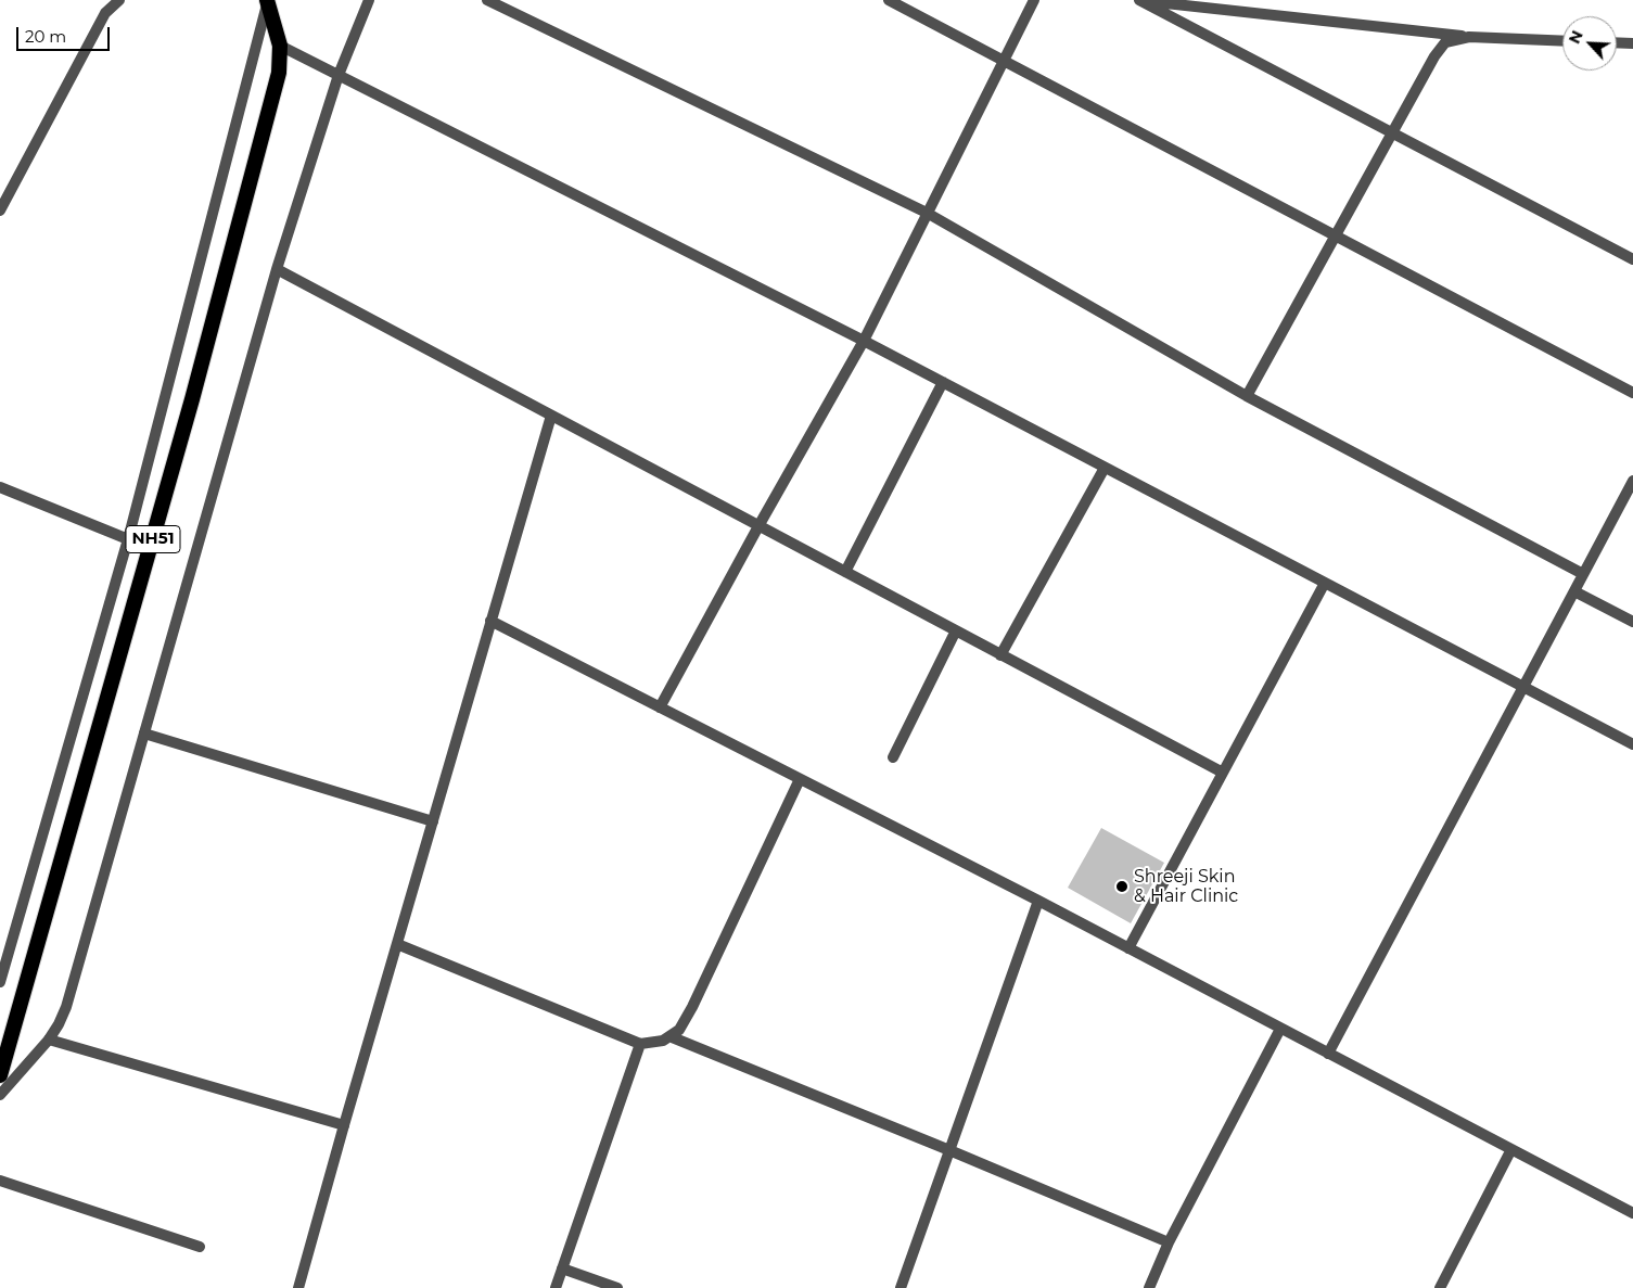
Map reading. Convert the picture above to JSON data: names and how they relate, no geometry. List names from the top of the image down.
{
  "streets": {
    "highway": ["NH51"]
  },
  "places": ["Shreeji Skin & Hair Clinic"],
  "scale_bar": "20 m",
  "north": "top left"
}
